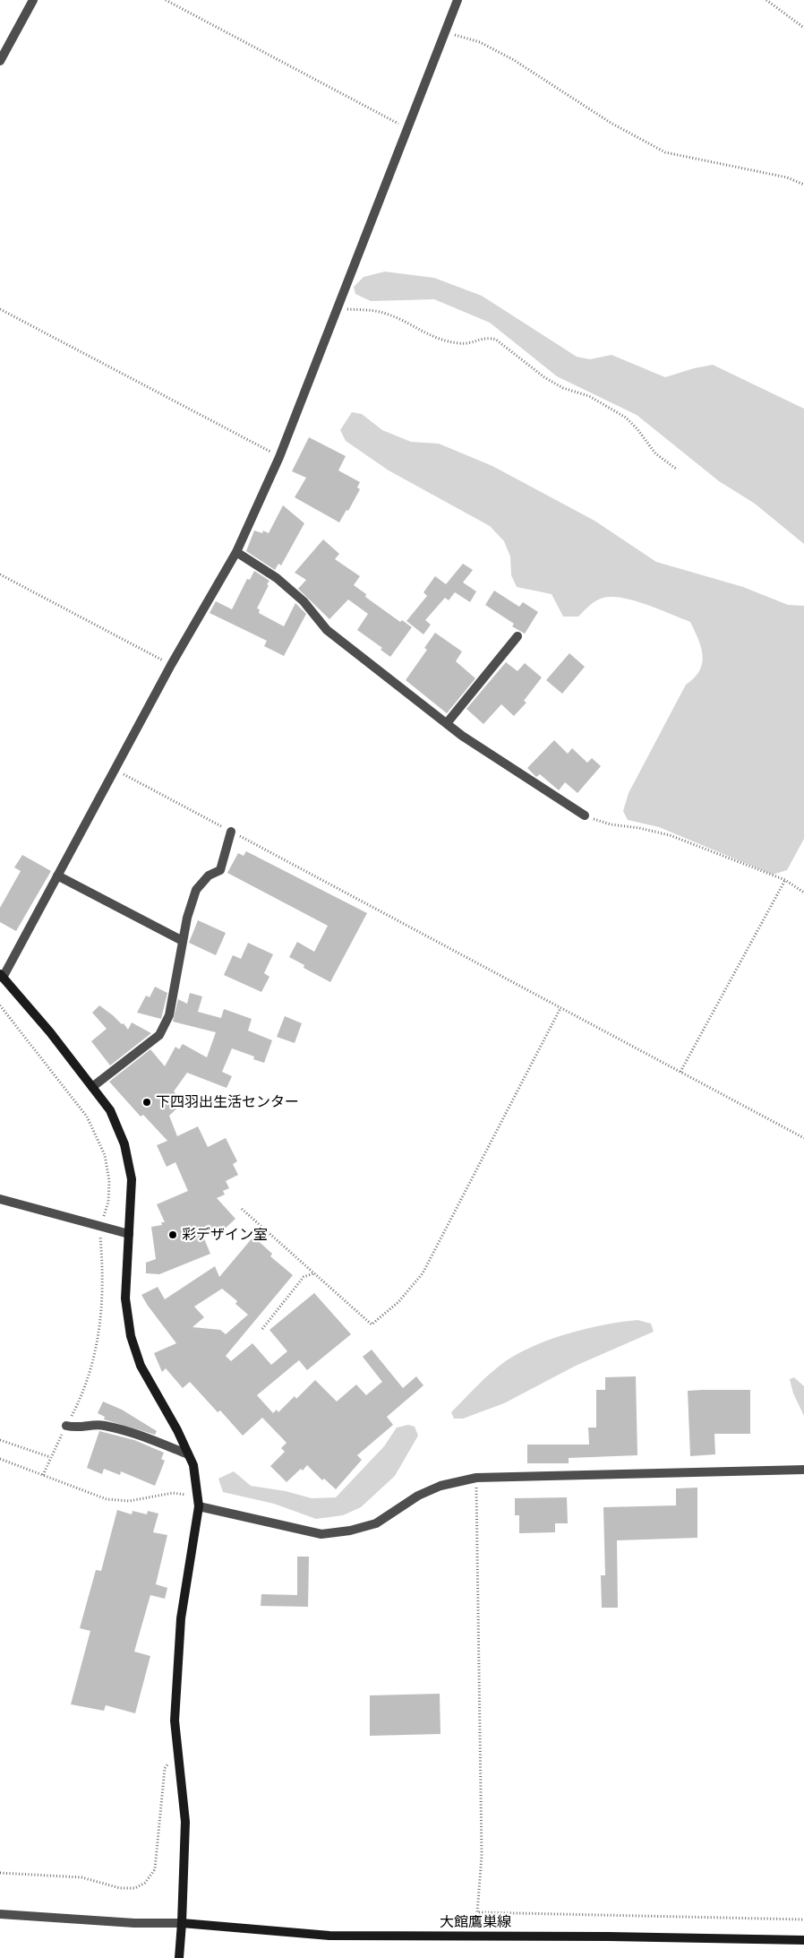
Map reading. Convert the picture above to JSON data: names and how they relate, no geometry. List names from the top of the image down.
{
  "streets": {
    "street": ["大館鷹巣線"]
  },
  "places": ["下四羽出生活センター", "彩デザイン室"]
}
